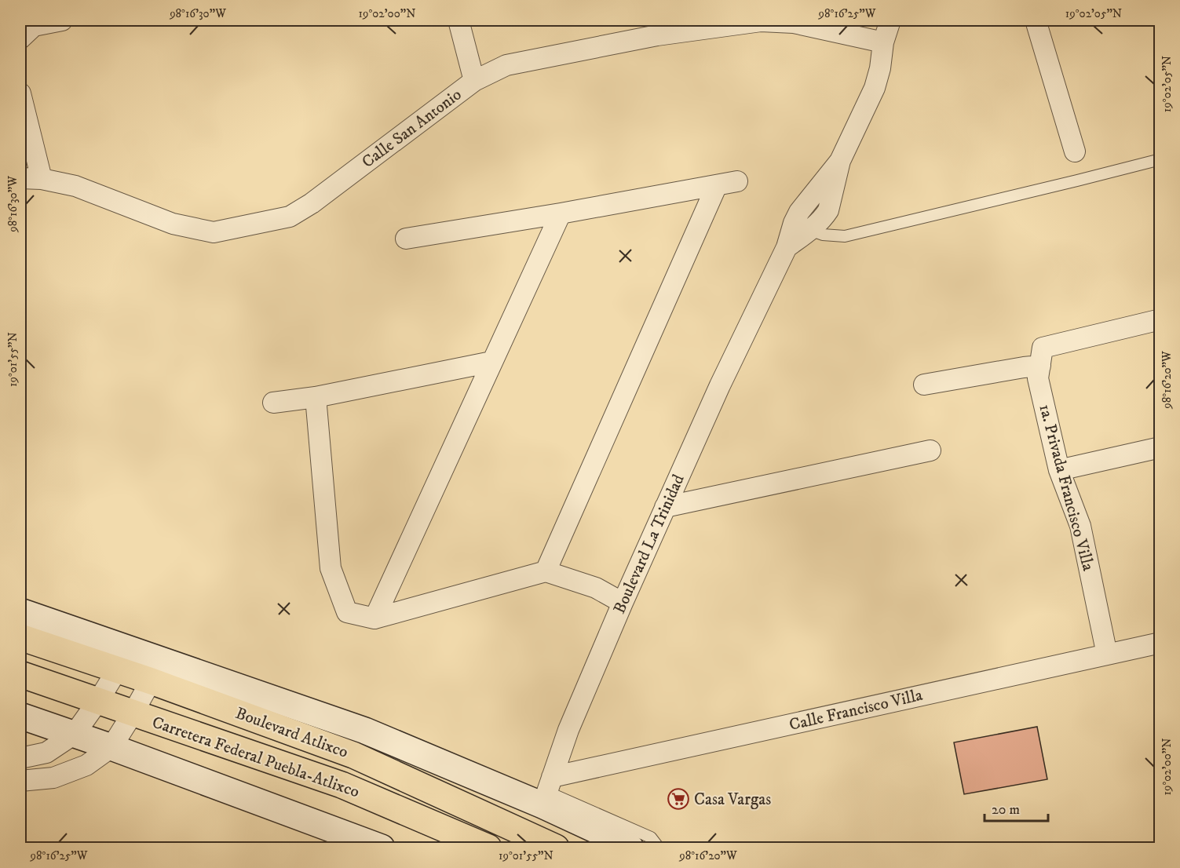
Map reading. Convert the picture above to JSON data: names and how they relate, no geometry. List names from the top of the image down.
{
  "streets": {
    "main road": ["Boulevard Atlixco", "Carretera Federal Puebla-Atlixco"],
    "street": [
      "Calle San Antonio",
      "1a. Privada Francisco Villa",
      "Boulevard La Trinidad",
      "Calle Francisco Villa"
    ]
  },
  "crossings": [
    ["Calle San Antonio", "Boulevard La Trinidad"],
    ["1a. Privada Francisco Villa", "Calle Francisco Villa"],
    ["Boulevard La Trinidad", "Calle Francisco Villa"],
    ["Boulevard La Trinidad", "Boulevard Atlixco"]
  ],
  "places": {
    "supermarket": ["Casa Vargas"]
  },
  "scale_bar": "20 m",
  "coordinates": [
    "98°16'30\"W",
    "19°02'00\"N",
    "98°16'25\"W",
    "19°02'05\"N",
    "19°01'55\"N",
    "98°16'20\"W"
  ]
}
